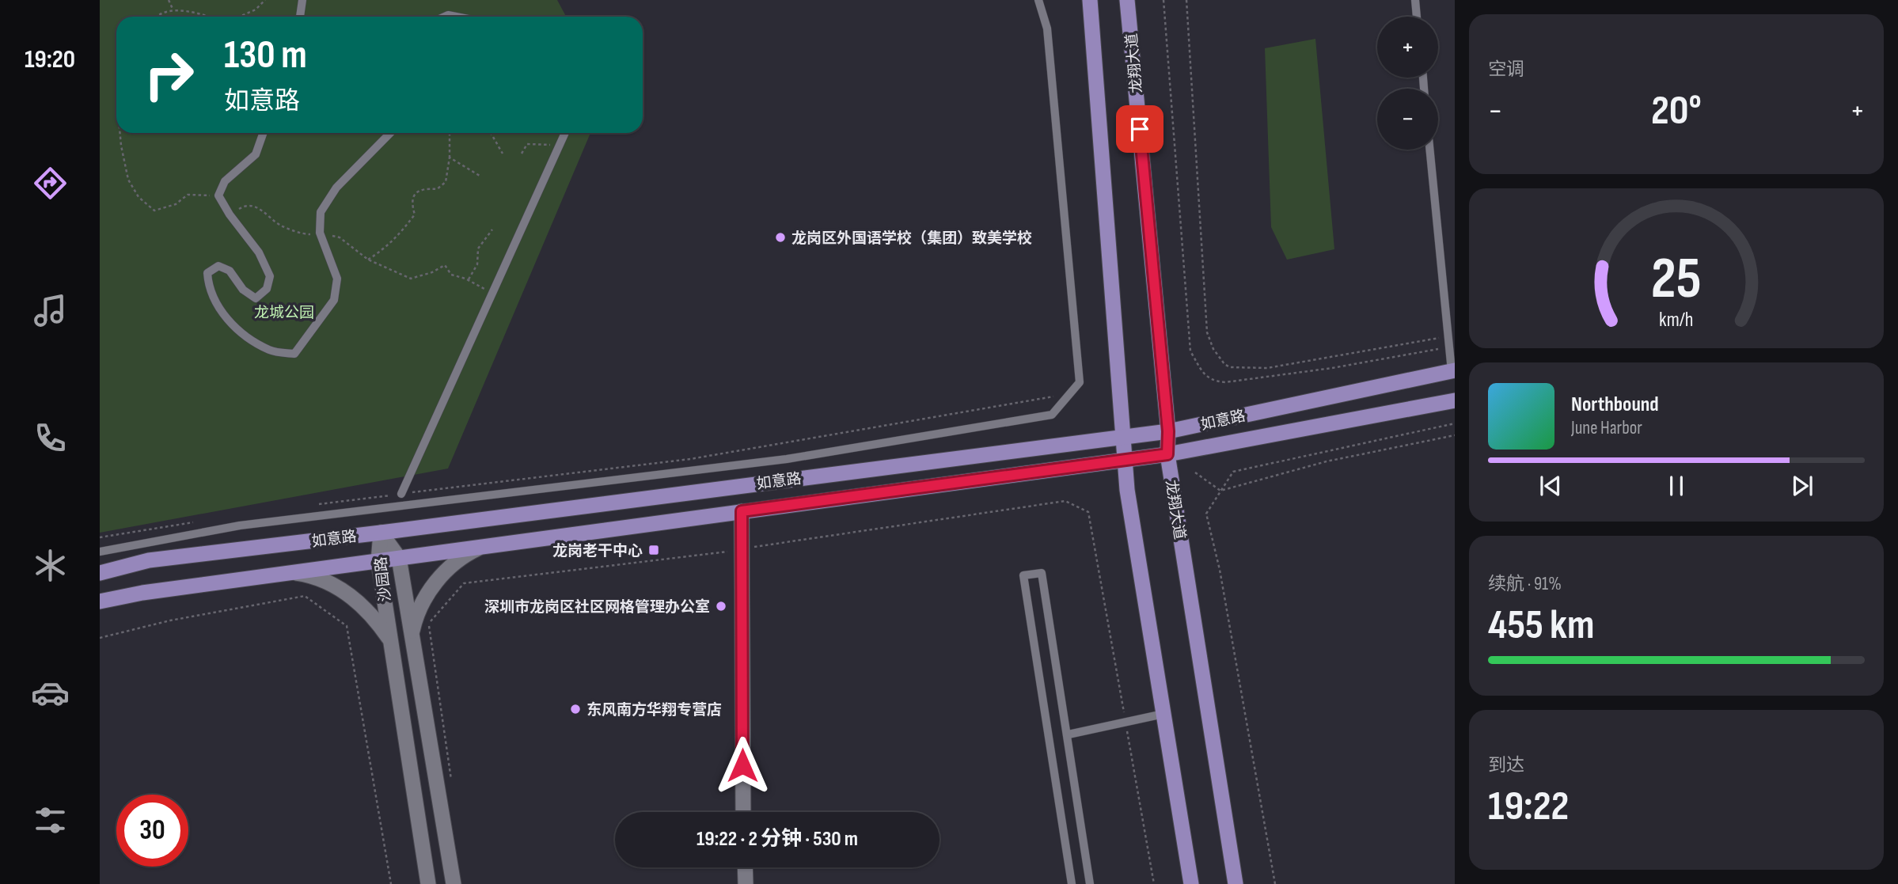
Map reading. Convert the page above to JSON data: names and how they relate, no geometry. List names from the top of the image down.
{
  "streets": {
    "main road": ["龙翔大道", "如意路"],
    "street": ["沙园路"]
  },
  "crossings": [
    ["龙翔大道", "如意路"],
    ["如意路", "沙园路"]
  ],
  "parks": ["龙城公园"],
  "places": {
    "other": ["龙岗区外国语学校（集团）致美学校", "深圳市龙岗区社区网格管理办公室", "东风南方华翔专营店"],
    "transit": ["龙岗老干中心"]
  },
  "page": {
    "tabs": "19:20",
    "tile": [
      "空调",
      ["续航 · 91%", "455 km"],
      ["到达", "19:22"]
    ],
    "map_buttons": ["+", "−"],
    "turn": ["130 m", "如意路"],
    "heat": ["−", "20°", "+"],
    "song": ["Northbound", "June Harbor"],
    "limit": "30",
    "trip": "19:22 · 2 分钟 · 530 m",
    "gauge": ["25", "km/h"]
  }
}
